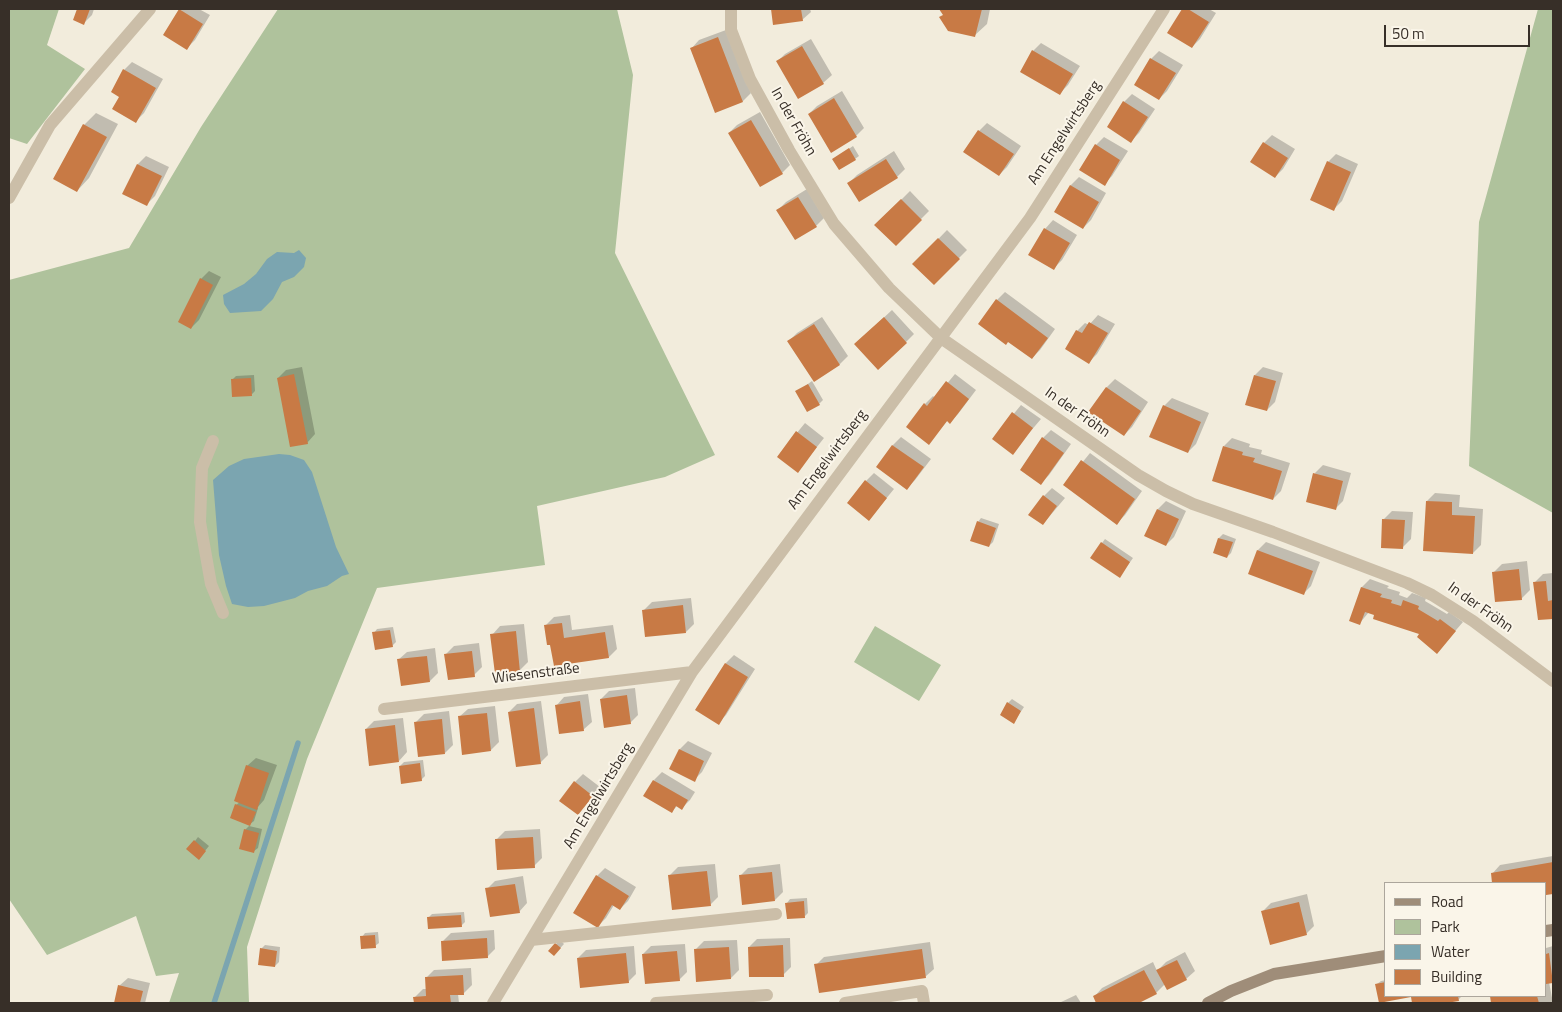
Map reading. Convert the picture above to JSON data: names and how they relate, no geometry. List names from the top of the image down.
{
  "streets": {
    "street": ["In der Fröhn", "Am Engelwirtsberg", "Wiesenstraße"]
  },
  "crossings": [
    ["In der Fröhn", "Am Engelwirtsberg"],
    ["Am Engelwirtsberg", "Wiesenstraße"]
  ],
  "legend": [
    "Road",
    "Park",
    "Water",
    "Building"
  ],
  "scale_bar": "50 m"
}
